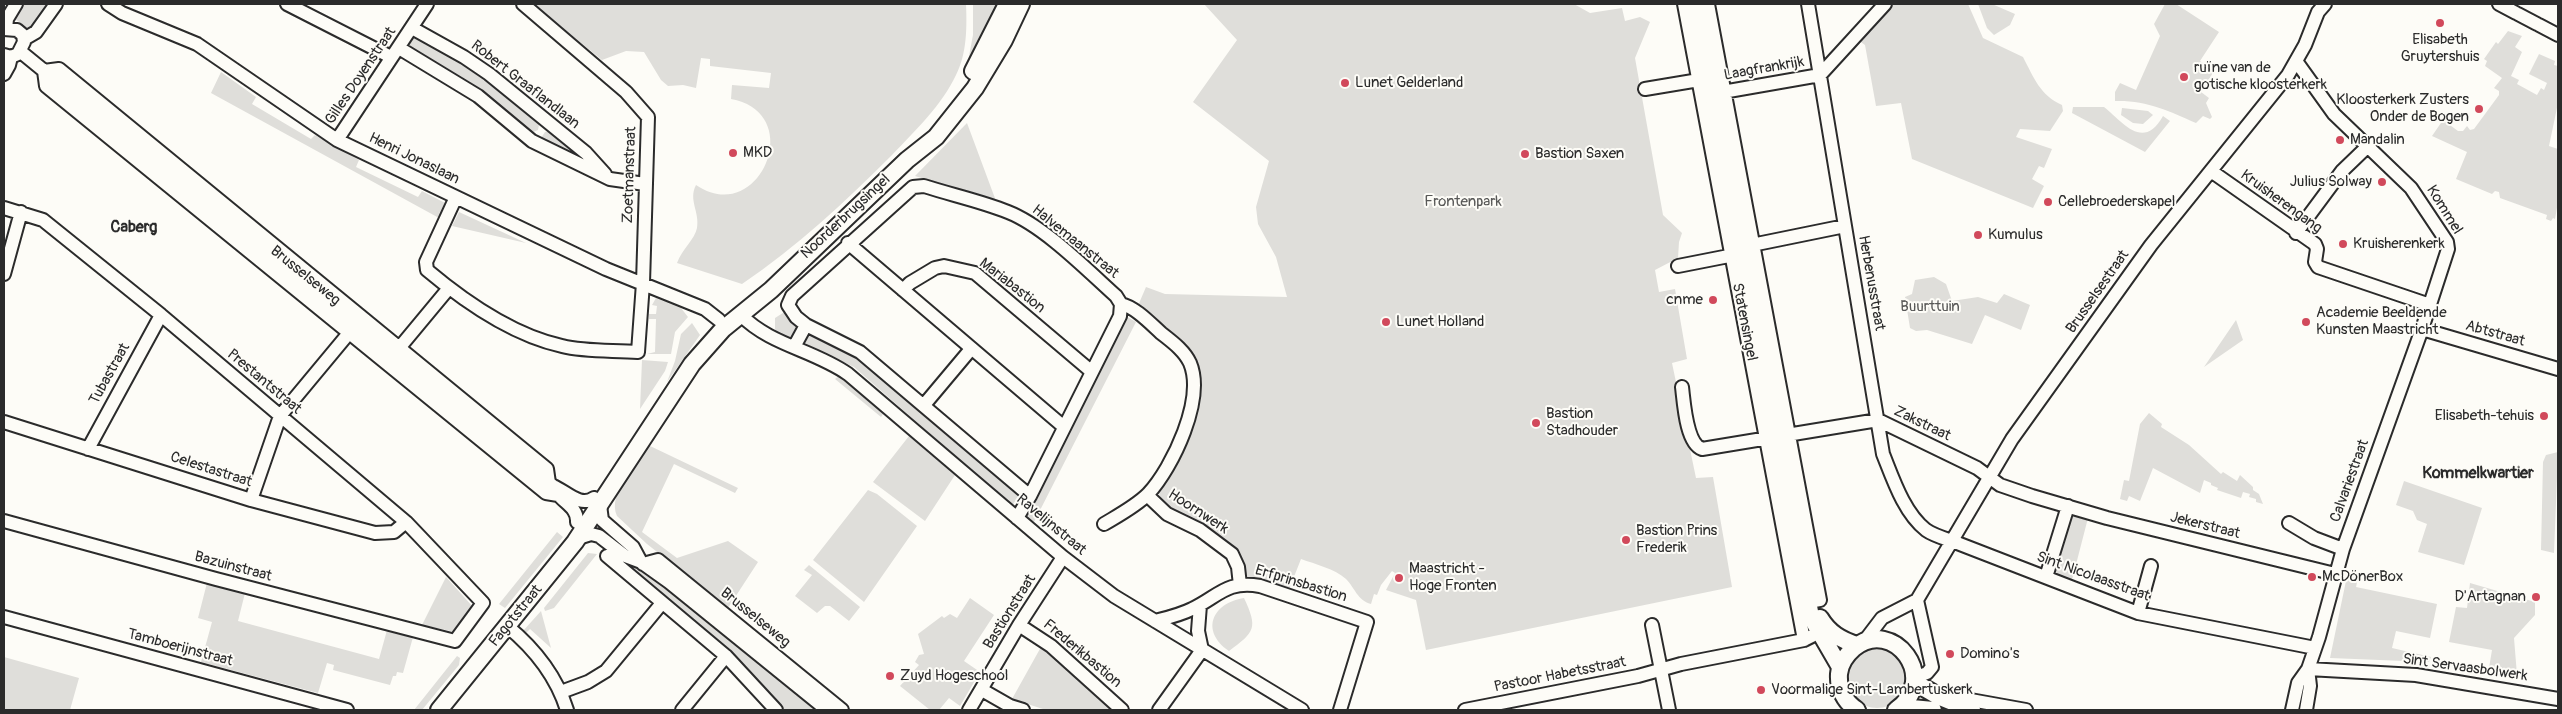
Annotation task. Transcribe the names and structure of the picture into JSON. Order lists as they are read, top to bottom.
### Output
{
  "streets": {
    "main road": ["Noorderbrugsingel", "Statensingel", "Fagotstraat"],
    "street": [
      "Laagfrankrijk",
      "Gilles Doyenstraat",
      "Robert Graaflandlaan",
      "Henri Jonaslaan",
      "Zoetmanstraat",
      "Kruisherengang",
      "Kommel",
      "Halvemaanstraat",
      "Brusselseweg",
      "Herbenusstraat",
      "Mariabastion",
      "Brusselsestraat",
      "Abtstraat",
      "Tubastraat",
      "Prestantstraat",
      "Zakstraat",
      "Celestastraat",
      "Calvariestraat",
      "Hoornwerk",
      "Ravelijnstraat",
      "Jekerstraat",
      "Bazuinstraat",
      "Sint Nicolaasstraat",
      "Erfprinsbastion",
      "Bastionstraat",
      "Tamboerijnstraat",
      "Frederikbastion",
      "Sint Servaasbolwerk",
      "Pastoor Habetsstraat"
    ]
  },
  "crossings": [
    ["Laagfrankrijk", "Herbenusstraat"],
    ["Laagfrankrijk", "Statensingel"],
    ["Gilles Doyenstraat", "Robert Graaflandlaan"],
    ["Gilles Doyenstraat", "Henri Jonaslaan"],
    ["Henri Jonaslaan", "Zoetmanstraat"],
    ["Henri Jonaslaan", "Noorderbrugsingel"],
    ["Kruisherengang", "Kommel"],
    ["Kruisherengang", "Brusselsestraat"],
    ["Kruisherengang", "Calvariestraat"],
    ["Kommel", "Brusselsestraat"],
    ["Kommel", "Calvariestraat"],
    ["Noorderbrugsingel", "Ravelijnstraat"],
    ["Halvemaanstraat", "Hoornwerk"],
    ["Halvemaanstraat", "Ravelijnstraat"],
    ["Brusselseweg", "Fagotstraat"],
    ["Herbenusstraat", "Brusselsestraat"],
    ["Herbenusstraat", "Zakstraat"],
    ["Herbenusstraat", "Sint Nicolaasstraat"],
    ["Brusselsestraat", "Zakstraat"],
    ["Brusselsestraat", "Jekerstraat"],
    ["Brusselsestraat", "Sint Nicolaasstraat"],
    ["Statensingel", "Zakstraat"],
    ["Statensingel", "Pastoor Habetsstraat"],
    ["Abtstraat", "Calvariestraat"],
    ["Tubastraat", "Prestantstraat"],
    ["Tubastraat", "Celestastraat"],
    ["Prestantstraat", "Celestastraat"],
    ["Prestantstraat", "Bazuinstraat"],
    ["Zakstraat", "Jekerstraat"],
    ["Calvariestraat", "Jekerstraat"],
    ["Calvariestraat", "Sint Nicolaasstraat"],
    ["Calvariestraat", "Sint Servaasbolwerk"],
    ["Hoornwerk", "Erfprinsbastion"],
    ["Ravelijnstraat", "Erfprinsbastion"],
    ["Ravelijnstraat", "Bastionstraat"],
    ["Bastionstraat", "Frederikbastion"]
  ],
  "districts": ["Caberg", "Kommelkwartier"],
  "parks": ["Frontenpark", "Buurttuin"],
  "places": [
    "Elisabeth Gruytershuis",
    "ruïne van de gotische kloosterkerk",
    "Lunet Gelderland",
    "Kloosterkerk Zusters Onder de Bogen",
    "Mandalin",
    "MKD",
    "Bastion Saxen",
    "Julius Solway",
    "Cellebroederskapel",
    "Kumulus",
    "Kruisherenkerk",
    "cnme",
    "Lunet Holland",
    "Academie Beeldende Kunsten Maastricht",
    "Elisabeth-tehuis",
    "Bastion Stadhouder",
    "Bastion Prins Frederik",
    "McDönerBox",
    "Maastricht - Hoge Fronten",
    "D'Artagnan",
    "Domino's",
    "Zuyd Hogeschool",
    "Voormalige Sint-Lambertuskerk"
  ]
}
